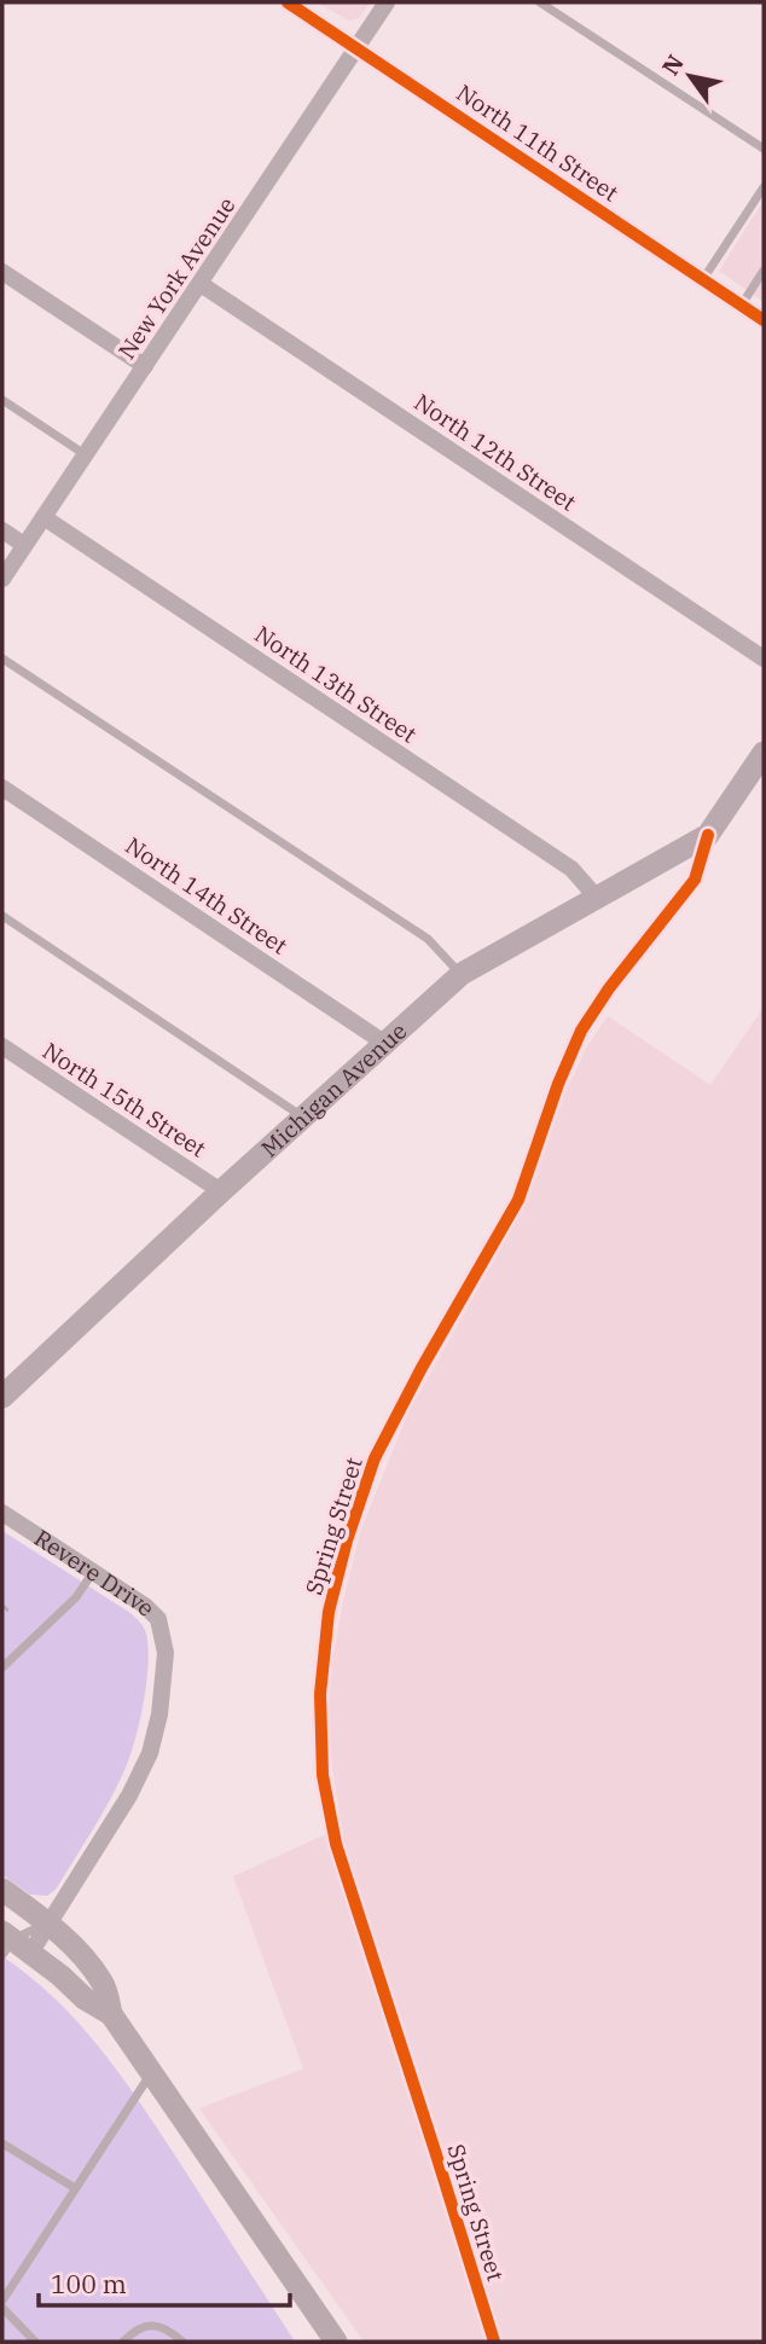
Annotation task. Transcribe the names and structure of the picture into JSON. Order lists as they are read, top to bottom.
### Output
{
  "streets": {
    "street": [
      "North 11th Street",
      "New York Avenue",
      "North 12th Street",
      "North 13th Street",
      "North 14th Street",
      "Michigan Avenue",
      "North 15th Street",
      "Spring Street",
      "Revere Drive"
    ]
  },
  "crossings": [
    ["North 11th Street", "New York Avenue"],
    ["New York Avenue", "North 12th Street"],
    ["New York Avenue", "North 13th Street"],
    ["North 13th Street", "Michigan Avenue"],
    ["North 14th Street", "Michigan Avenue"],
    ["Michigan Avenue", "North 15th Street"],
    ["Michigan Avenue", "Spring Street"]
  ],
  "scale_bar": "100 m",
  "north": "top left"
}
